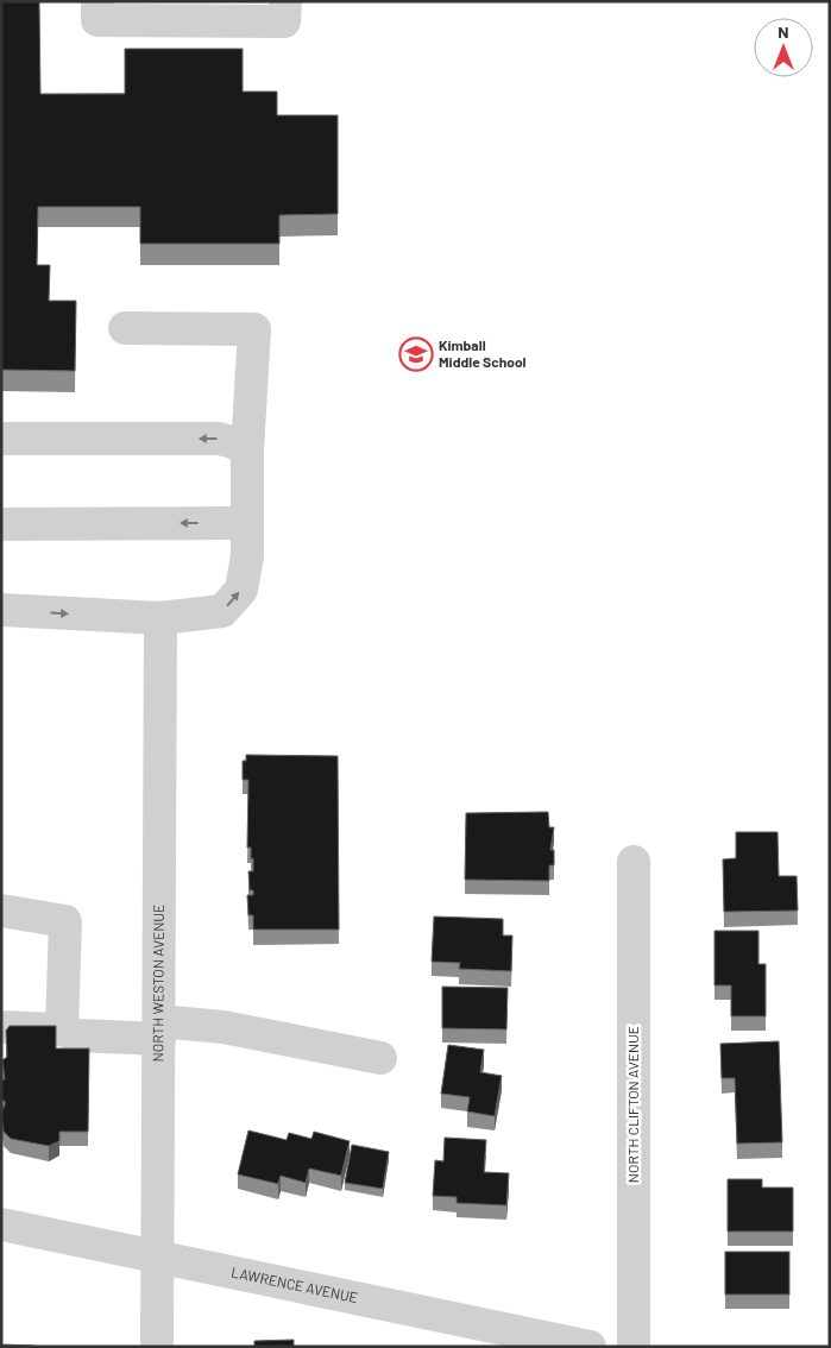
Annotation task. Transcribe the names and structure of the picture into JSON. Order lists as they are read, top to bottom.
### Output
{
  "streets": {
    "street": ["NORTH WESTON AVENUE", "NORTH CLIFTON AVENUE", "LAWRENCE AVENUE"]
  },
  "crossings": [
    ["NORTH WESTON AVENUE", "LAWRENCE AVENUE"]
  ],
  "places": {
    "school or university": ["Kimball Middle School"]
  },
  "north": "top"
}
